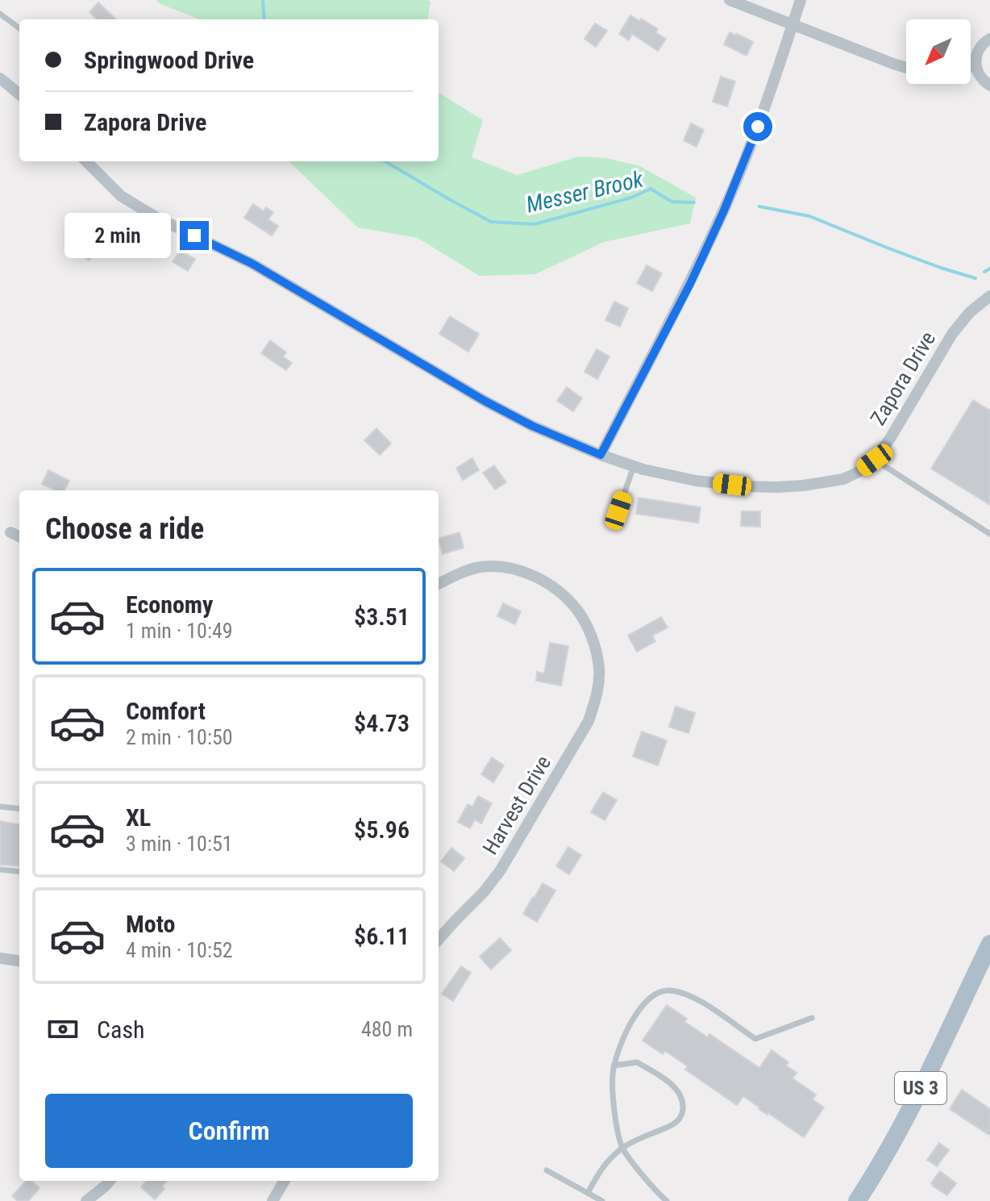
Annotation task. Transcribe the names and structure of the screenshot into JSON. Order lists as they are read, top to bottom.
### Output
{
  "streets": {
    "main road": ["US 3"],
    "street": ["Zapora Drive", "Harvest Drive"]
  },
  "water": ["Messer Brook"],
  "north": "bottom left",
  "page": {
    "banner": ["Springwood Drive", "Zapora Drive"],
    "bubble": "2 min",
    "heading": "Choose a ride",
    "list": [
      {
        "name": "Economy",
        "note": "1 min · 10:49",
        "value": "$3.51"
      },
      {
        "name": "Comfort",
        "note": "2 min · 10:50",
        "value": "$4.73"
      },
      {
        "name": "XL",
        "note": "3 min · 10:51",
        "value": "$5.96"
      },
      {
        "name": "Moto",
        "note": "4 min · 10:52",
        "value": "$6.11"
      }
    ],
    "pay": ["Cash", "480 m"],
    "buttons": "Confirm"
  }
}
